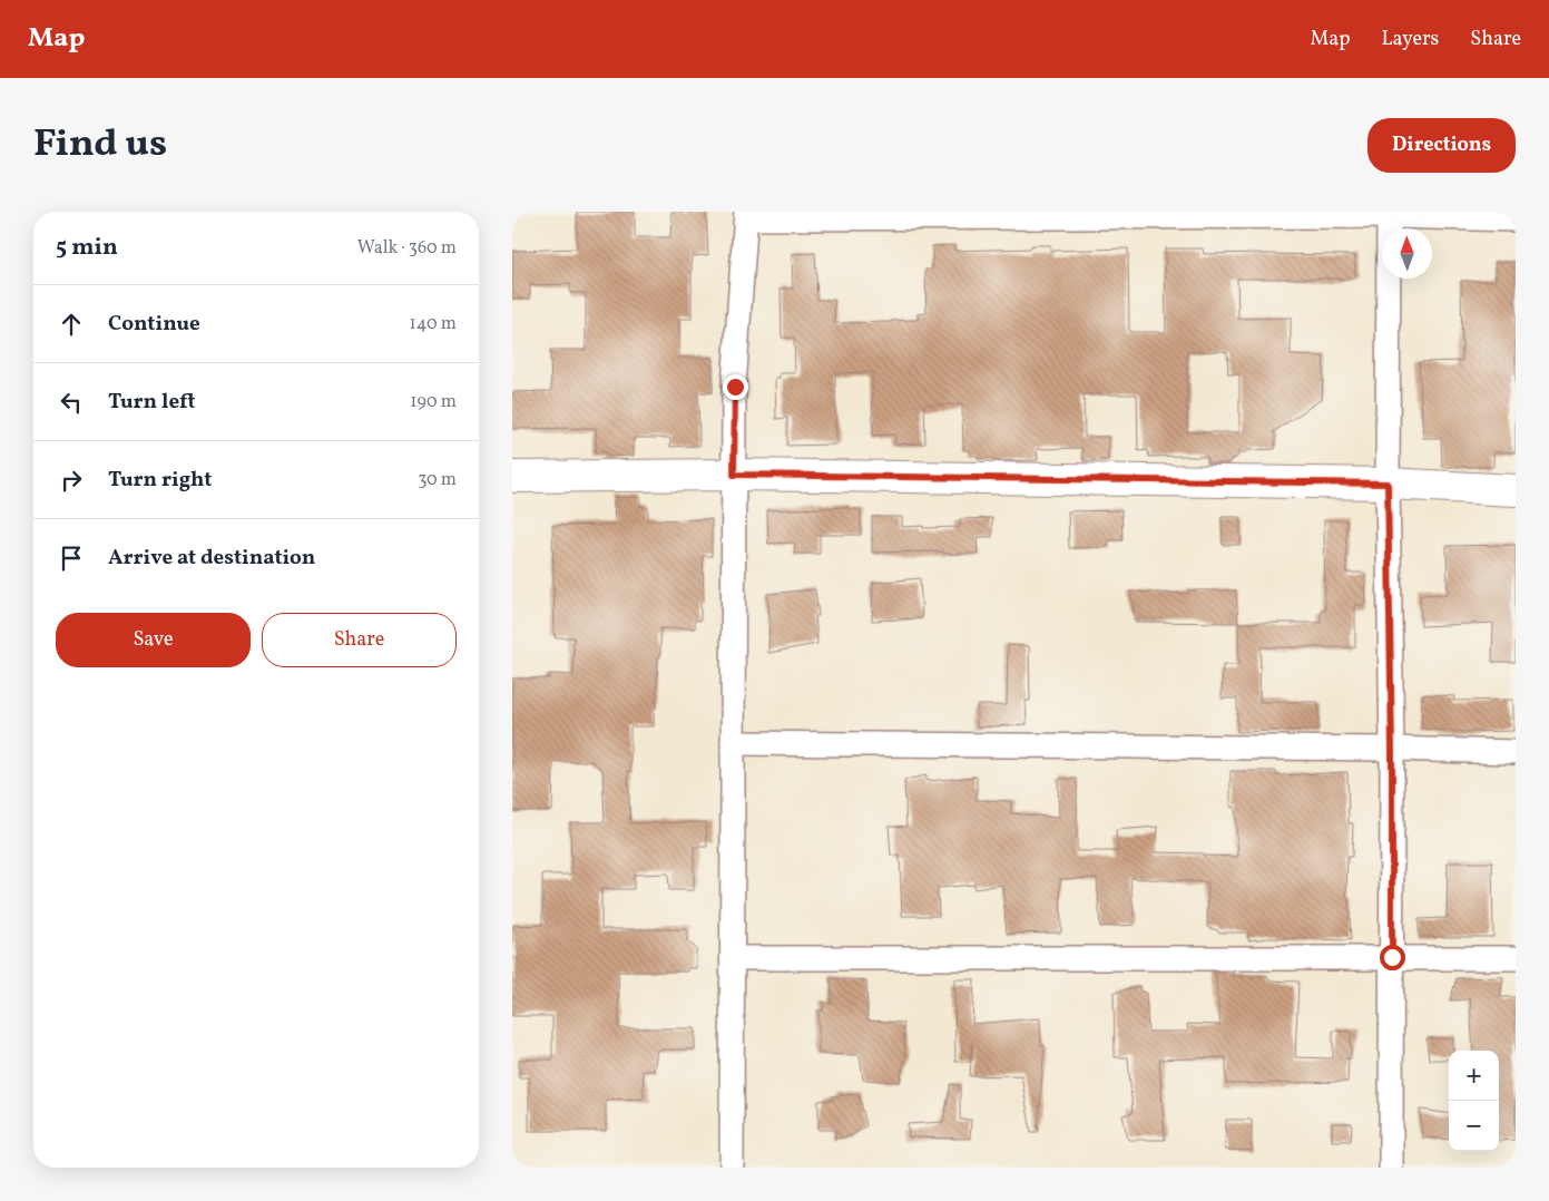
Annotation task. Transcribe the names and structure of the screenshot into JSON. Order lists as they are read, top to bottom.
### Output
{
  "north": "top",
  "page": {
    "header": "Map",
    "nav": ["Map", "Layers", "Share"],
    "title": "Find us",
    "buttons": [
      "Directions",
      ["Save", "Share"]
    ],
    "heading": ["5 min", "Walk · 360 m"],
    "list": [
      ["Continue", "140 m"],
      ["Turn left", "190 m"],
      ["Turn right", "30 m"],
      "Arrive at destination"
    ],
    "map_buttons": ["+", "−"]
  }
}
